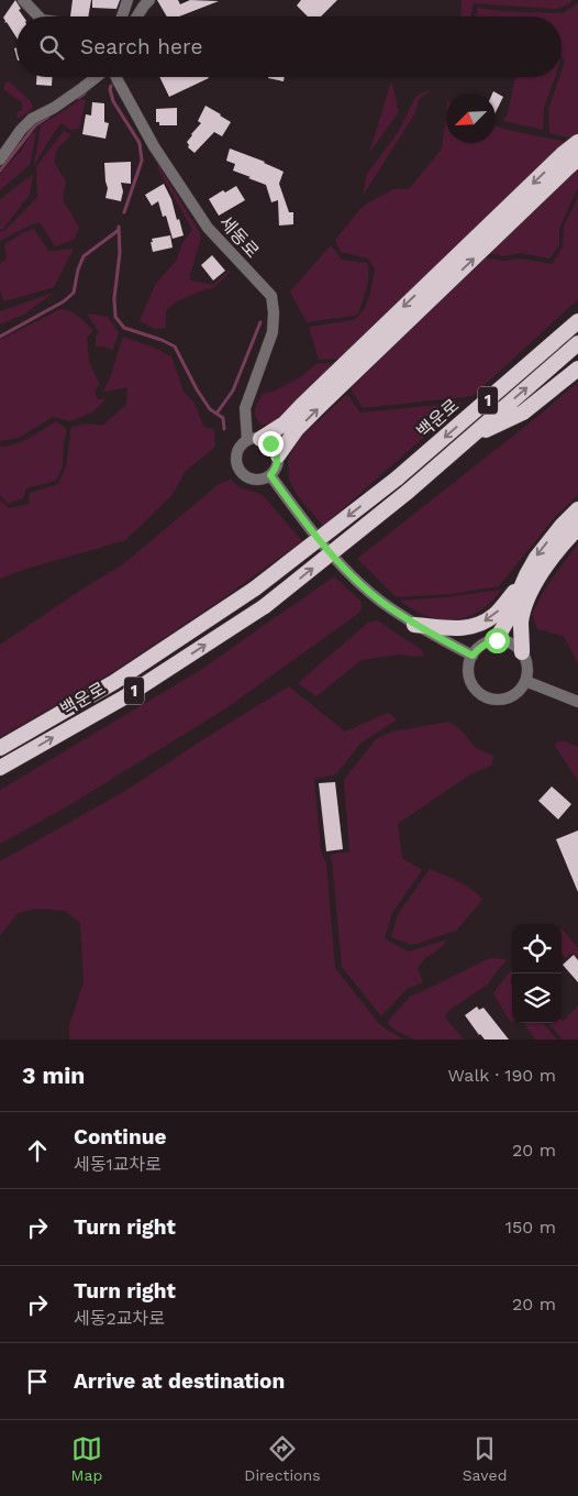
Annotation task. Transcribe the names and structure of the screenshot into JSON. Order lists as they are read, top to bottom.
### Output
{
  "streets": {
    "highway": ["1", "백운로"],
    "street": ["세동로"]
  },
  "north": "bottom left",
  "page": {
    "search": "Search here",
    "heading": ["3 min", "Walk · 190 m"],
    "list": [
      ["Continue", "세동1교차로", "20 m"],
      ["Turn right", "150 m"],
      ["Turn right", "세동2교차로", "20 m"],
      "Arrive at destination"
    ],
    "nav": ["Map", "Directions", "Saved"]
  }
}
